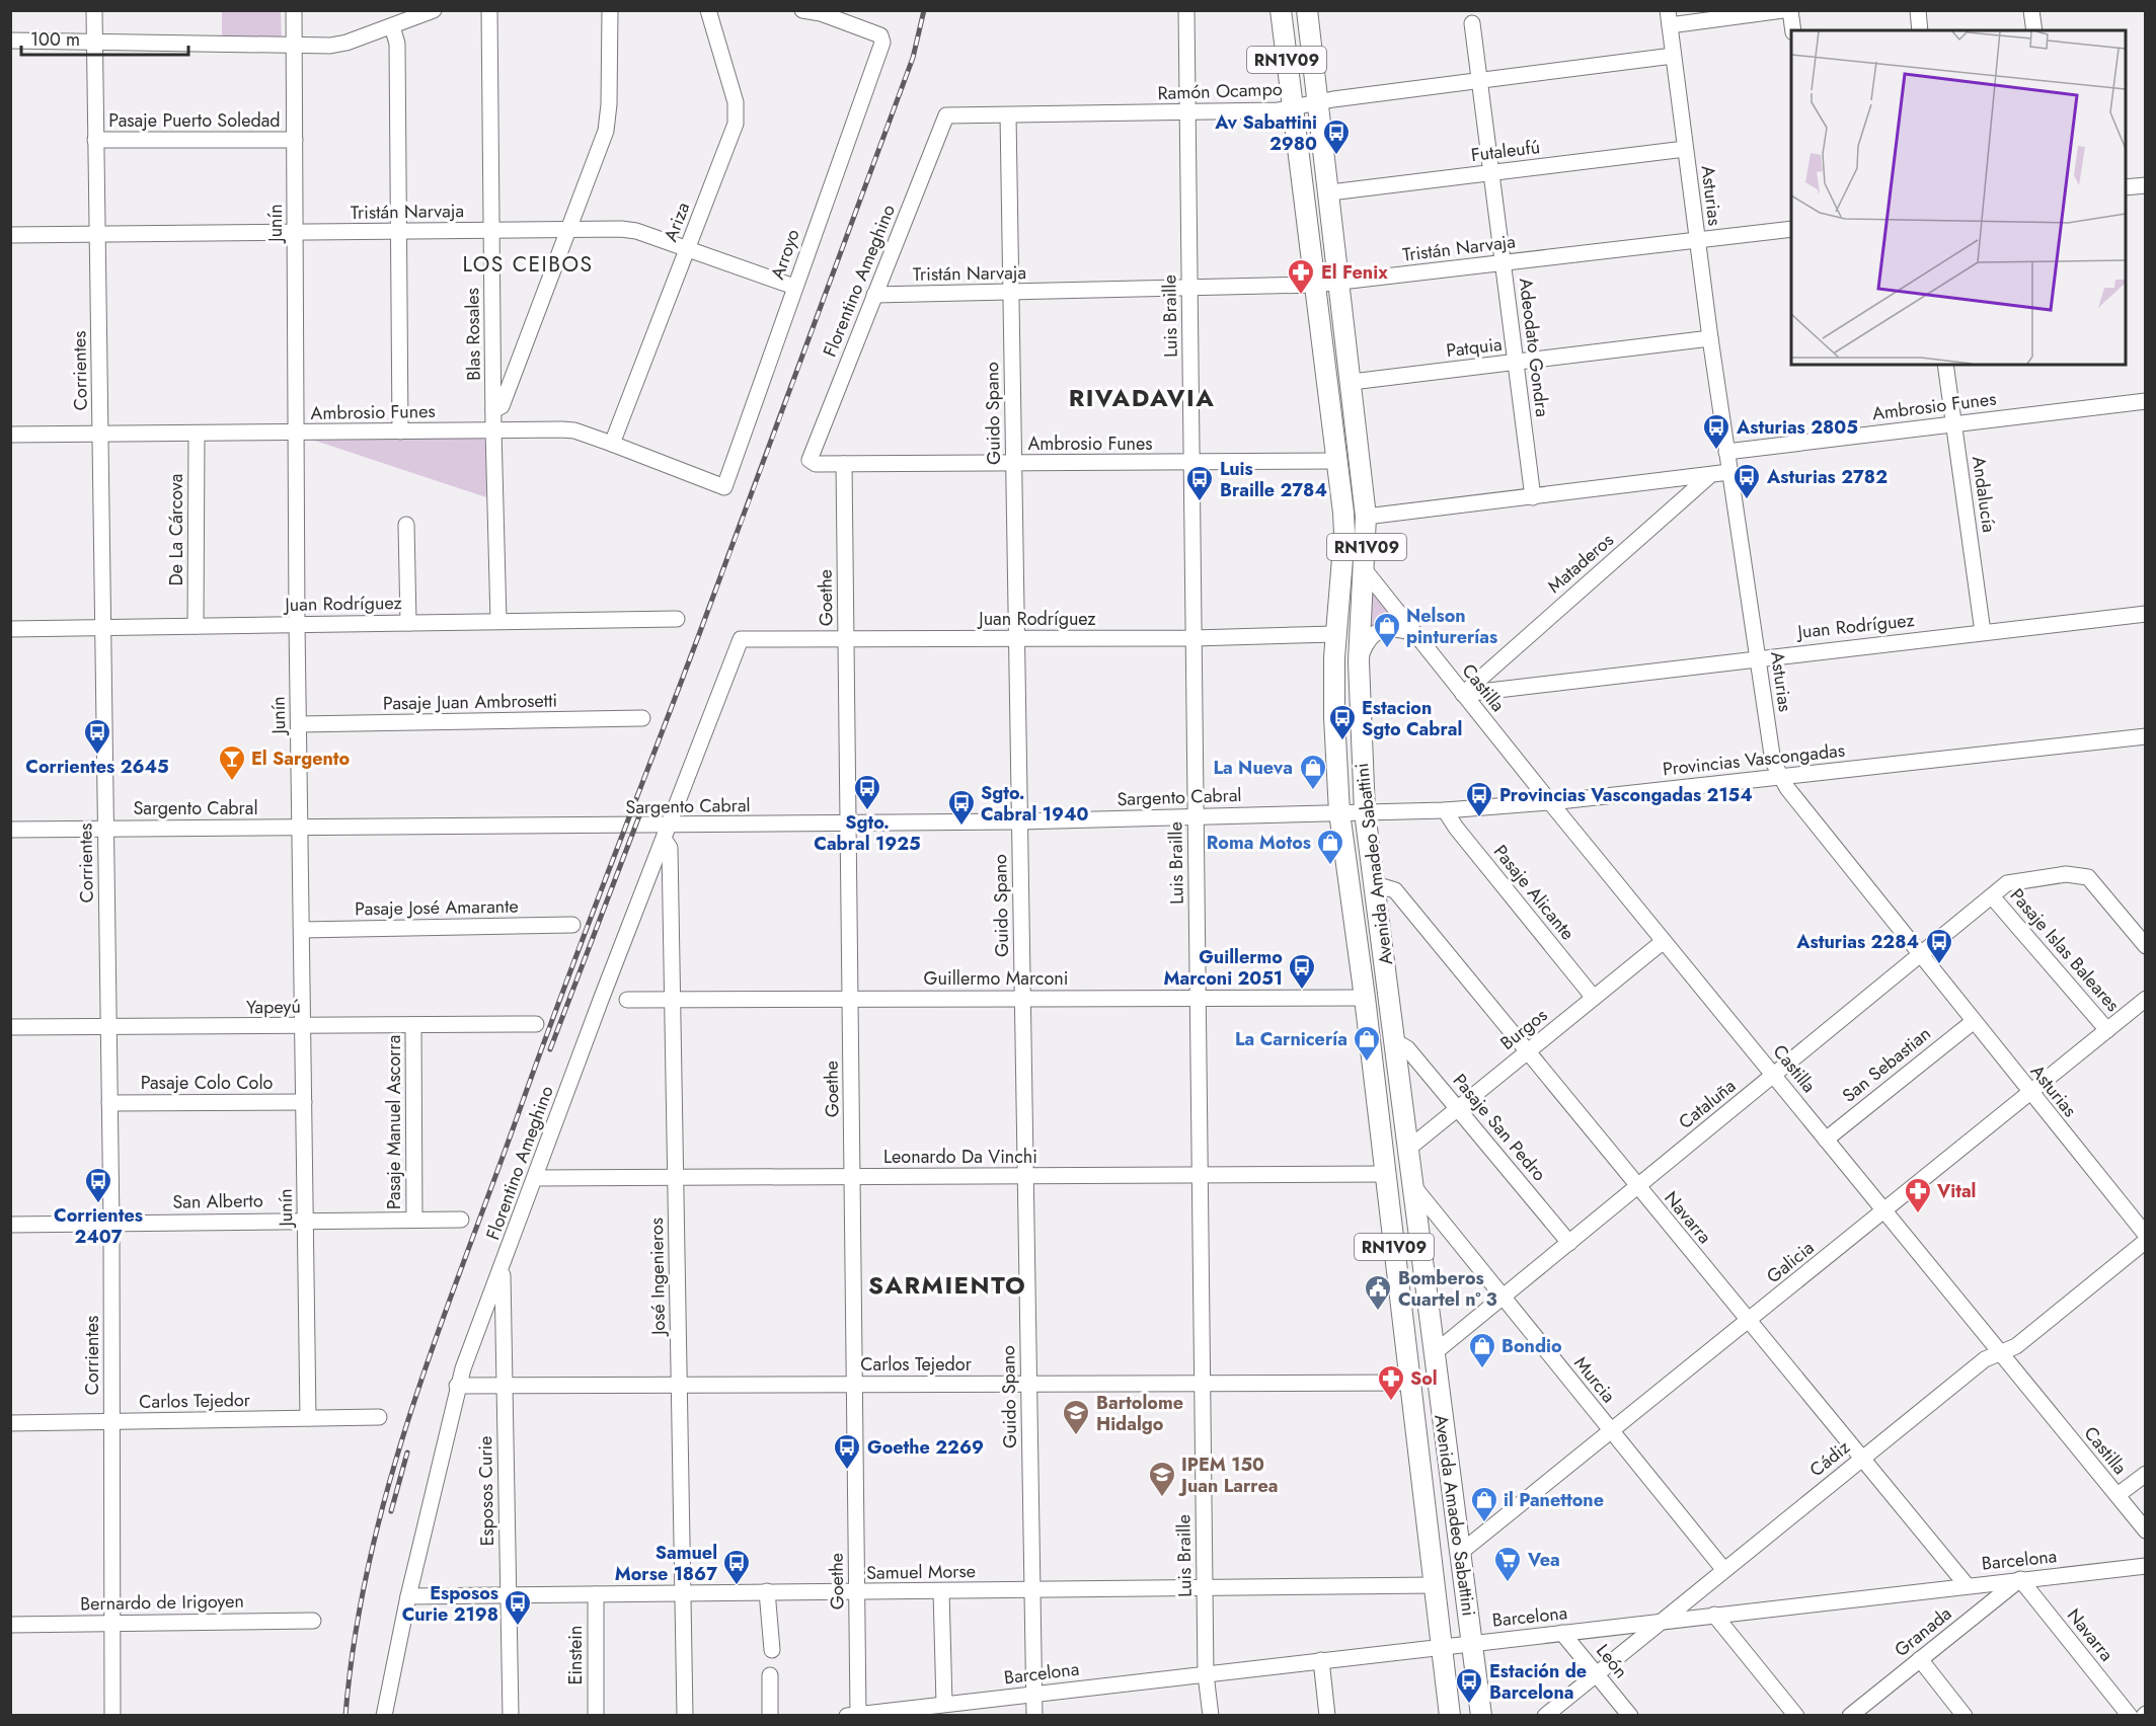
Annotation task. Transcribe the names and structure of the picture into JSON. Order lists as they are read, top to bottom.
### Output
{
  "streets": {
    "main road": ["RN1V09", "Avenida Amadeo Sabattini"],
    "street": [
      "Ramón Ocampo",
      "Pasaje Puerto Soledad",
      "Futaleufú",
      "Asturias",
      "Tristán Narvaja",
      "Ariza",
      "Junín",
      "Arroyo",
      "Florentino Ameghino",
      "Luis Braille",
      "Blas Rosales",
      "Patquia",
      "Adeodato Gondra",
      "Corrientes",
      "Ambrosio Funes",
      "Guido Spano",
      "Andalucía",
      "De La Cárcova",
      "Mataderos",
      "Goethe",
      "Juan Rodríguez",
      "Castilla",
      "Pasaje Juan Ambrosetti",
      "Provincias Vascongadas",
      "Sargento Cabral",
      "Pasaje Alicante",
      "Pasaje José Amarante",
      "Pasaje Islas Baleares",
      "Guillermo Marconi",
      "Yapeyú",
      "Burgos",
      "San Sebastian",
      "Pasaje Colo Colo",
      "Cataluña",
      "Pasaje Manuel Ascorra",
      "Pasaje San Pedro",
      "Leonardo Da Vinchi",
      "San Alberto",
      "Navarra",
      "Galicia",
      "José Ingenieros",
      "Carlos Tejedor",
      "Murcia",
      "Cádiz",
      "Esposos Curie",
      "Barcelona",
      "Samuel Morse",
      "Bernardo de Irigoyen",
      "Granada",
      "Einstein",
      "León"
    ]
  },
  "crossings": [
    ["Ramón Ocampo", "Asturias"],
    ["Ramón Ocampo", "Florentino Ameghino"],
    ["Ramón Ocampo", "Luis Braille"],
    ["Ramón Ocampo", "Adeodato Gondra"],
    ["Ramón Ocampo", "Guido Spano"],
    ["Ramón Ocampo", "Avenida Amadeo Sabattini"],
    ["Pasaje Puerto Soledad", "Junín"],
    ["Pasaje Puerto Soledad", "Corrientes"],
    ["Futaleufú", "Asturias"],
    ["Futaleufú", "Adeodato Gondra"],
    ["Futaleufú", "Avenida Amadeo Sabattini"],
    ["Asturias", "Tristán Narvaja"],
    ["Asturias", "Patquia"],
    ["Asturias", "Ambrosio Funes"],
    ["Asturias", "Mataderos"],
    ["Asturias", "Juan Rodríguez"],
    ["Asturias", "Provincias Vascongadas"],
    ["Asturias", "San Sebastian"],
    ["Asturias", "Cataluña"],
    ["Asturias", "Galicia"],
    ["Tristán Narvaja", "Ariza"],
    ["Tristán Narvaja", "Junín"],
    ["Tristán Narvaja", "Arroyo"],
    ["Tristán Narvaja", "Florentino Ameghino"],
    ["Tristán Narvaja", "Luis Braille"],
    ["Tristán Narvaja", "Blas Rosales"],
    ["Tristán Narvaja", "Adeodato Gondra"],
    ["Tristán Narvaja", "Corrientes"],
    ["Tristán Narvaja", "Guido Spano"],
    ["Tristán Narvaja", "Avenida Amadeo Sabattini"],
    ["Ariza", "Ambrosio Funes"],
    ["Junín", "Ambrosio Funes"],
    ["Junín", "Juan Rodríguez"],
    ["Junín", "Pasaje Juan Ambrosetti"],
    ["Junín", "Sargento Cabral"],
    ["Junín", "Pasaje José Amarante"],
    ["Junín", "Yapeyú"],
    ["Junín", "Pasaje Colo Colo"],
    ["Junín", "San Alberto"],
    ["Junín", "Carlos Tejedor"],
    ["Arroyo", "Ambrosio Funes"],
    ["Florentino Ameghino", "Ambrosio Funes"],
    ["Florentino Ameghino", "Juan Rodríguez"],
    ["Florentino Ameghino", "Sargento Cabral"],
    ["Florentino Ameghino", "Leonardo Da Vinchi"],
    ["Florentino Ameghino", "José Ingenieros"],
    ["Florentino Ameghino", "Carlos Tejedor"],
    ["Florentino Ameghino", "Esposos Curie"],
    ["Florentino Ameghino", "Samuel Morse"],
    ["Luis Braille", "Ambrosio Funes"],
    ["Luis Braille", "Juan Rodríguez"],
    ["Luis Braille", "Sargento Cabral"],
    ["Luis Braille", "Guillermo Marconi"],
    ["Luis Braille", "Leonardo Da Vinchi"],
    ["Luis Braille", "Carlos Tejedor"],
    ["Luis Braille", "Barcelona"],
    ["Luis Braille", "Samuel Morse"],
    ["Blas Rosales", "Ambrosio Funes"],
    ["Blas Rosales", "Juan Rodríguez"],
    ["Patquia", "Adeodato Gondra"],
    ["Patquia", "Avenida Amadeo Sabattini"],
    ["Corrientes", "Ambrosio Funes"],
    ["Corrientes", "Juan Rodríguez"],
    ["Corrientes", "Sargento Cabral"],
    ["Corrientes", "Yapeyú"],
    ["Corrientes", "Pasaje Colo Colo"],
    ["Corrientes", "San Alberto"],
    ["Corrientes", "Carlos Tejedor"],
    ["Corrientes", "Bernardo de Irigoyen"],
    ["Ambrosio Funes", "Guido Spano"],
    ["Ambrosio Funes", "Andalucía"],
    ["Ambrosio Funes", "De La Cárcova"],
    ["Ambrosio Funes", "Goethe"],
    ["Ambrosio Funes", "Avenida Amadeo Sabattini"],
    ["Guido Spano", "Juan Rodríguez"],
    ["Guido Spano", "Sargento Cabral"],
    ["Guido Spano", "Guillermo Marconi"],
    ["Guido Spano", "Leonardo Da Vinchi"],
    ["Guido Spano", "Carlos Tejedor"],
    ["Guido Spano", "Barcelona"],
    ["Guido Spano", "Samuel Morse"],
    ["Andalucía", "Juan Rodríguez"],
    ["De La Cárcova", "Juan Rodríguez"],
    ["Mataderos", "Juan Rodríguez"],
    ["Mataderos", "Castilla"],
    ["Goethe", "Juan Rodríguez"],
    ["Goethe", "Sargento Cabral"],
    ["Goethe", "Guillermo Marconi"],
    ["Goethe", "Leonardo Da Vinchi"],
    ["Goethe", "Carlos Tejedor"],
    ["Goethe", "Barcelona"],
    ["Goethe", "Samuel Morse"],
    ["Juan Rodríguez", "Castilla"],
    ["Juan Rodríguez", "Avenida Amadeo Sabattini"],
    ["Castilla", "Provincias Vascongadas"],
    ["Castilla", "Avenida Amadeo Sabattini"],
    ["Castilla", "Burgos"],
    ["Castilla", "San Sebastian"],
    ["Castilla", "Cataluña"],
    ["Castilla", "Galicia"],
    ["Castilla", "Cádiz"],
    ["Provincias Vascongadas", "Sargento Cabral"],
    ["Provincias Vascongadas", "Avenida Amadeo Sabattini"],
    ["Provincias Vascongadas", "Pasaje Alicante"],
    ["Sargento Cabral", "Avenida Amadeo Sabattini"],
    ["Sargento Cabral", "José Ingenieros"],
    ["Avenida Amadeo Sabattini", "Guillermo Marconi"],
    ["Avenida Amadeo Sabattini", "Burgos"],
    ["Avenida Amadeo Sabattini", "Cataluña"],
    ["Avenida Amadeo Sabattini", "Pasaje San Pedro"],
    ["Avenida Amadeo Sabattini", "Leonardo Da Vinchi"],
    ["Avenida Amadeo Sabattini", "Navarra"],
    ["Avenida Amadeo Sabattini", "Galicia"],
    ["Avenida Amadeo Sabattini", "Carlos Tejedor"],
    ["Avenida Amadeo Sabattini", "Murcia"],
    ["Avenida Amadeo Sabattini", "Barcelona"],
    ["Avenida Amadeo Sabattini", "Samuel Morse"],
    ["Pasaje Alicante", "Burgos"],
    ["Pasaje Islas Baleares", "Cataluña"],
    ["Pasaje Islas Baleares", "Galicia"],
    ["Guillermo Marconi", "José Ingenieros"],
    ["Yapeyú", "Pasaje Manuel Ascorra"],
    ["Burgos", "Pasaje San Pedro"],
    ["Burgos", "Navarra"],
    ["Cataluña", "Pasaje San Pedro"],
    ["Cataluña", "Navarra"],
    ["Cataluña", "Murcia"],
    ["Pasaje Manuel Ascorra", "San Alberto"],
    ["Leonardo Da Vinchi", "José Ingenieros"],
    ["Navarra", "Galicia"],
    ["Navarra", "Cádiz"],
    ["Navarra", "Barcelona"],
    ["Navarra", "Granada"],
    ["Galicia", "Murcia"],
    ["José Ingenieros", "Carlos Tejedor"],
    ["José Ingenieros", "Samuel Morse"],
    ["Carlos Tejedor", "Esposos Curie"],
    ["Murcia", "Cádiz"],
    ["Cádiz", "Barcelona"],
    ["Cádiz", "León"],
    ["Esposos Curie", "Samuel Morse"],
    ["Barcelona", "Granada"],
    ["Barcelona", "León"],
    ["Samuel Morse", "Einstein"]
  ],
  "districts": ["LOS CEIBOS", "RIVADAVIA", "SARMIENTO"],
  "places": {
    "bus stop": [
      "Av Sabattini 2980",
      "Asturias 2805",
      "Asturias 2782",
      "Luis Braille 2784",
      "Estacion Sgto Cabral",
      "Corrientes 2645",
      "Sgto. Cabral 1925",
      "Provincias Vascongadas 2154",
      "Sgto. Cabral 1940",
      "Asturias 2284",
      "Guillermo Marconi 2051",
      "Corrientes 2407",
      "Goethe 2269",
      "Samuel Morse 1867",
      "Esposos Curie 2198",
      "Estación de Barcelona"
    ],
    "pharmacy": ["El Fenix", "Vital", "Sol"],
    "shop": [
      "Nelson pinturerías",
      "La Nueva",
      "Roma Motos",
      "La Carnicería",
      "Bondio",
      "il Panettone"
    ],
    "bar": ["El Sargento"],
    "public building": ["Bomberos Cuartel nº 3"],
    "school or university": ["Bartolome Hidalgo", "IPEM 150 Juan Larrea"],
    "supermarket": ["Vea"]
  },
  "scale_bar": "100 m"
}
